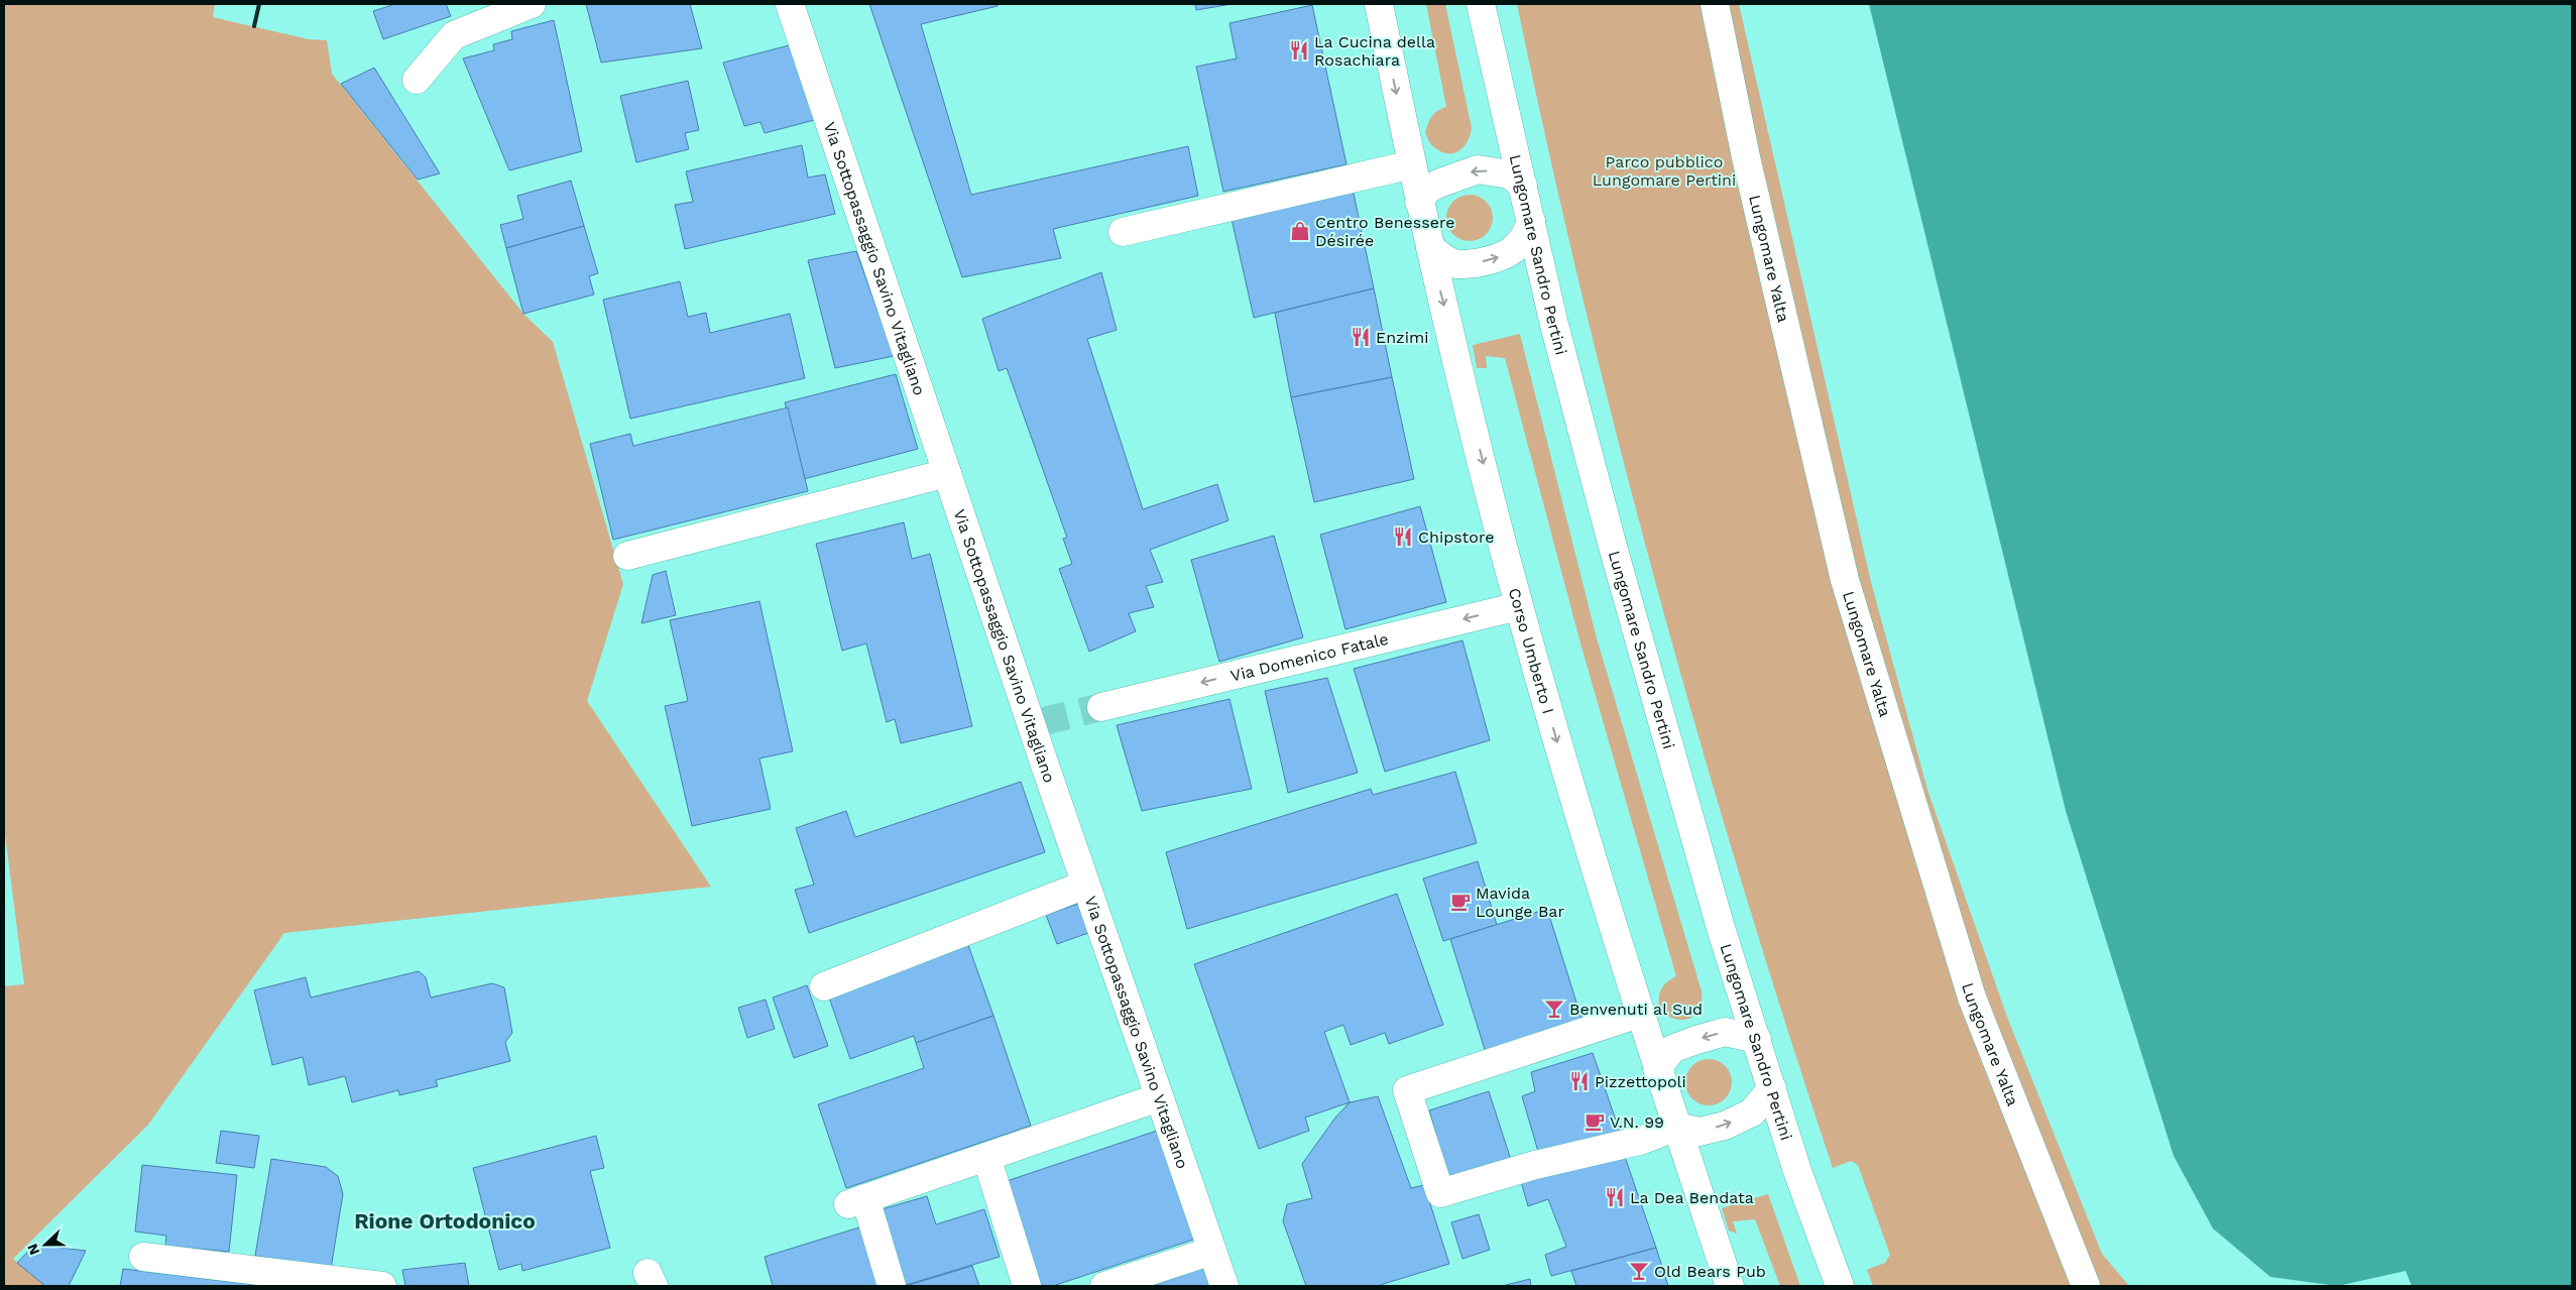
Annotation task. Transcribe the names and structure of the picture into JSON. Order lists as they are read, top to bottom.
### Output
{
  "streets": {
    "street": [
      "Lungomare Sandro Pertini",
      "Via Sottopassaggio Savino Vitagliano",
      "Lungomare Yalta",
      "Corso Umberto I",
      "Via Domenico Fatale"
    ]
  },
  "crossings": [
    ["Lungomare Sandro Pertini", "Corso Umberto I"],
    ["Corso Umberto I", "Via Domenico Fatale"]
  ],
  "one_way": ["Corso Umberto I", "Via Domenico Fatale"],
  "districts": ["Rione Ortodonico"],
  "parks": ["Parco pubblico Lungomare Pertini"],
  "places": {
    "restaurant": [
      "La Cucina della Rosachiara",
      "Enzimi",
      "Chipstore",
      "Pizzettopoli",
      "La Dea Bendata"
    ],
    "shop": ["Centro Benessere Désirée"],
    "cafe": ["Mavida Lounge Bar", "V.N. 99"],
    "bar": ["Benvenuti al Sud", "Old Bears Pub"]
  },
  "north": "left"
}
